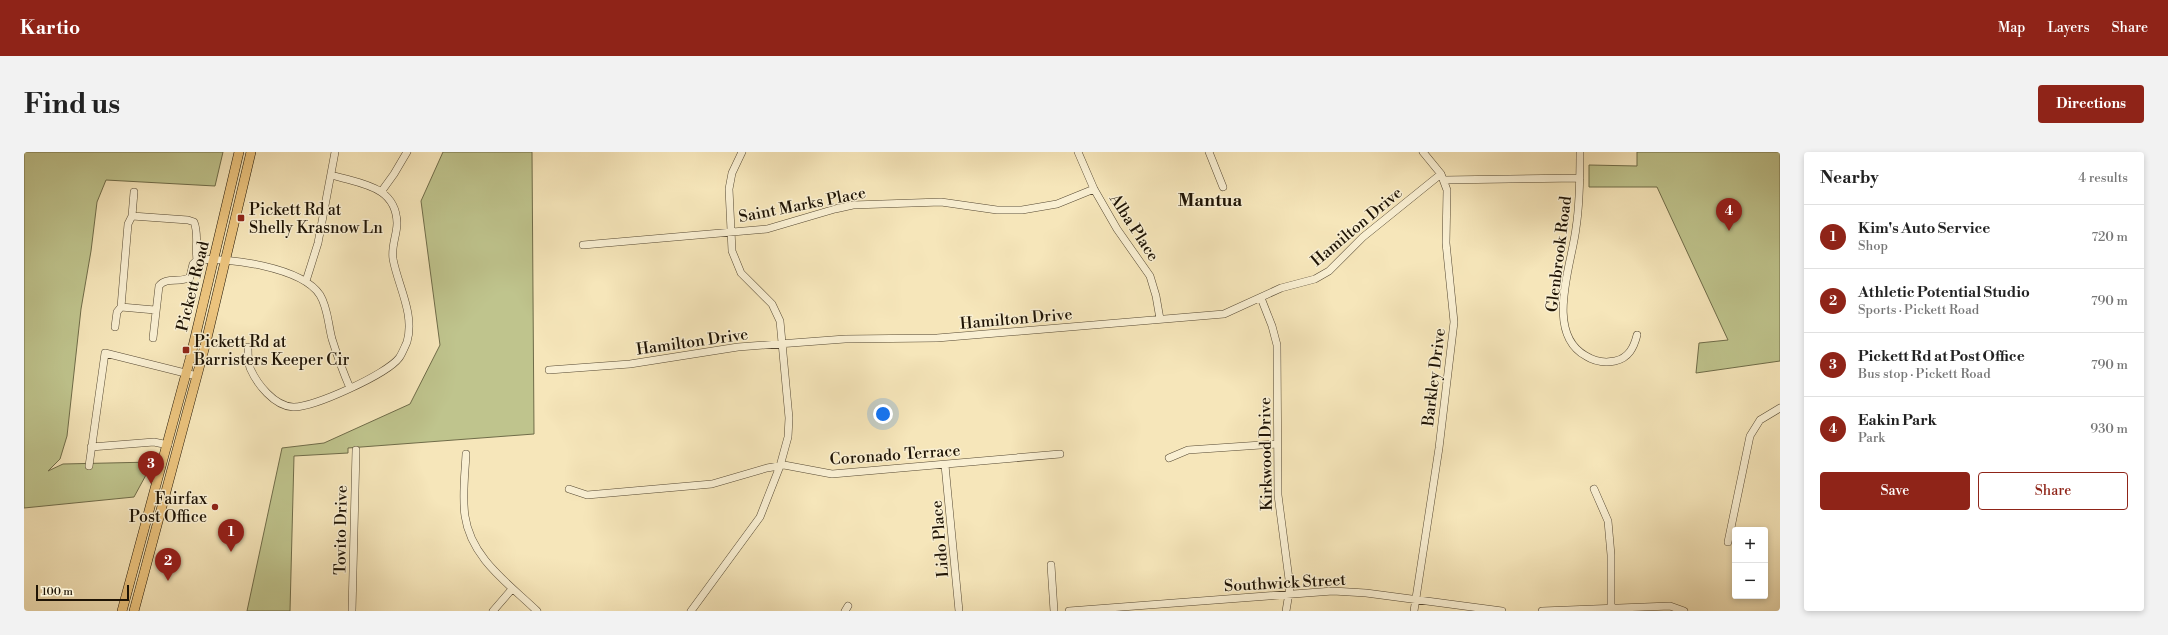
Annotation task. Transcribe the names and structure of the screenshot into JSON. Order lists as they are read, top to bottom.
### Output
{
  "streets": {
    "main road": ["Pickett Road"],
    "street": [
      "Saint Marks Place",
      "Hamilton Drive",
      "Alba Place",
      "Glenbrook Road",
      "Barkley Drive",
      "Coronado Terrace",
      "Kirkwood Drive",
      "Tovito Drive",
      "Lido Place",
      "Southwick Street"
    ]
  },
  "crossings": [
    ["Saint Marks Place", "Alba Place"],
    ["Hamilton Drive", "Alba Place"],
    ["Hamilton Drive", "Barkley Drive"],
    ["Hamilton Drive", "Kirkwood Drive"],
    ["Barkley Drive", "Southwick Street"],
    ["Coronado Terrace", "Lido Place"],
    ["Kirkwood Drive", "Southwick Street"]
  ],
  "districts": ["Mantua"],
  "places": {
    "transit": ["Pickett Rd at Shelly Krasnow Ln", "Pickett Rd at Barristers Keeper Cir"],
    "other": ["Fairfax Post Office"]
  },
  "scale_bar": "100 m",
  "page": {
    "header": "Kartio",
    "nav": ["Map", "Layers", "Share"],
    "buttons": [
      "Directions",
      ["Save", "Share"]
    ],
    "title": "Find us",
    "heading": ["Nearby", "4 results"],
    "pins": [
      "4",
      "3",
      "1",
      "2"
    ],
    "list": [
      {
        "mark": "1",
        "name": "Kim's Auto Service",
        "note": "Shop",
        "value": "720 m"
      },
      {
        "mark": "2",
        "name": "Athletic Potential Studio",
        "note": "Sports · Pickett Road",
        "value": "790 m"
      },
      {
        "mark": "3",
        "name": "Pickett Rd at Post Office",
        "note": "Bus stop · Pickett Road",
        "value": "790 m"
      },
      {
        "mark": "4",
        "name": "Eakin Park",
        "note": "Park",
        "value": "930 m"
      }
    ],
    "map_buttons": ["+", "−"],
    "scale": "100 m"
  }
}
